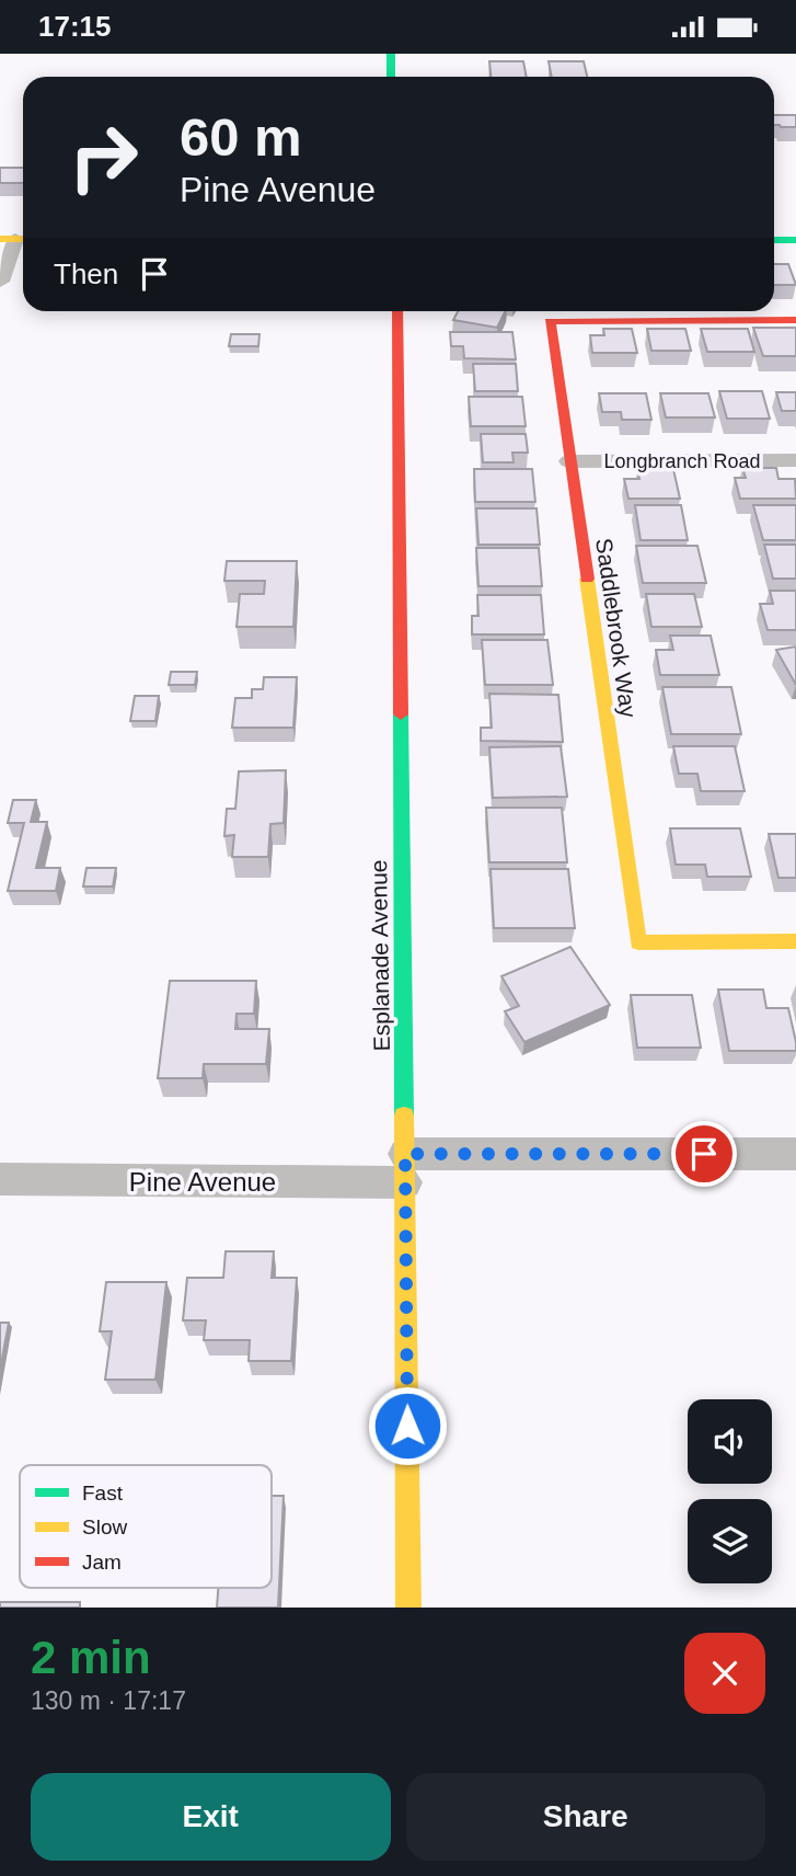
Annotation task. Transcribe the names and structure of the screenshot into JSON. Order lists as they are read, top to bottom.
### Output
{
  "streets": {
    "main road": ["Saddlebrook Way", "Esplanade Avenue"],
    "street": ["Longbranch Road", "Pine Avenue"]
  },
  "crossings": [
    ["Longbranch Road", "Saddlebrook Way"],
    ["Esplanade Avenue", "Pine Avenue"]
  ],
  "legend": ["Fast", "Slow", "Jam"],
  "page": {
    "status": "17:15",
    "turn": ["60 m", "Pine Avenue"],
    "then": "Then",
    "heading": ["2 min", "130 m · 17:17"],
    "buttons": ["Exit", "Share"]
  }
}
